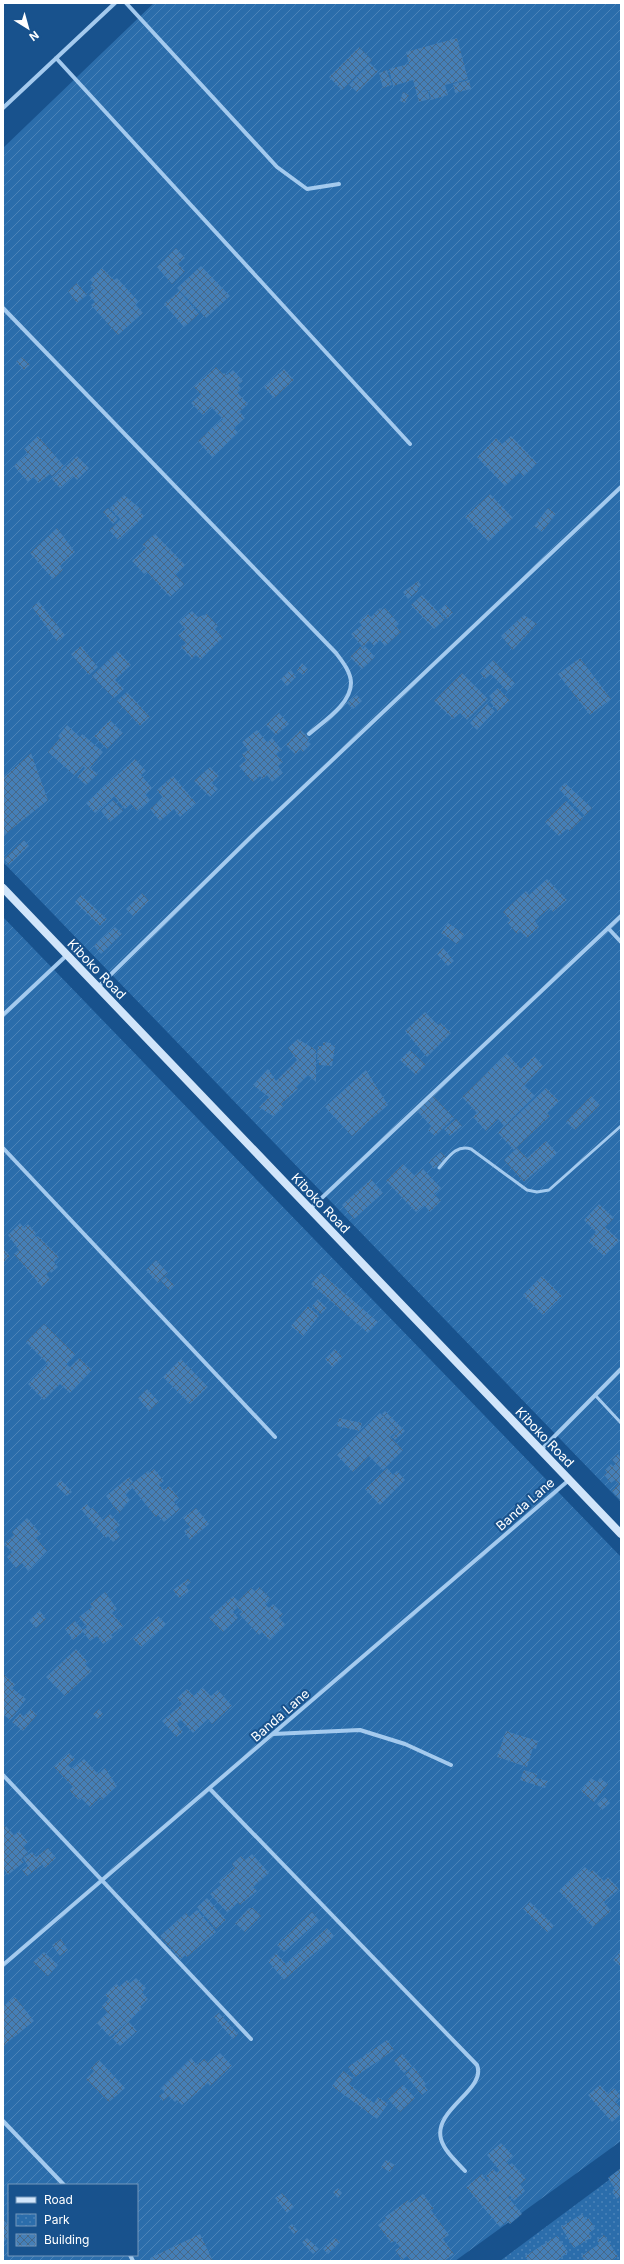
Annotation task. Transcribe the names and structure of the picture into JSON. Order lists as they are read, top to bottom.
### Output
{
  "streets": {
    "street": ["Kiboko Road", "Banda Lane"]
  },
  "crossings": [
    ["Kiboko Road", "Banda Lane"]
  ],
  "legend": ["Road", "Park", "Building"],
  "north": "bottom right"
}
